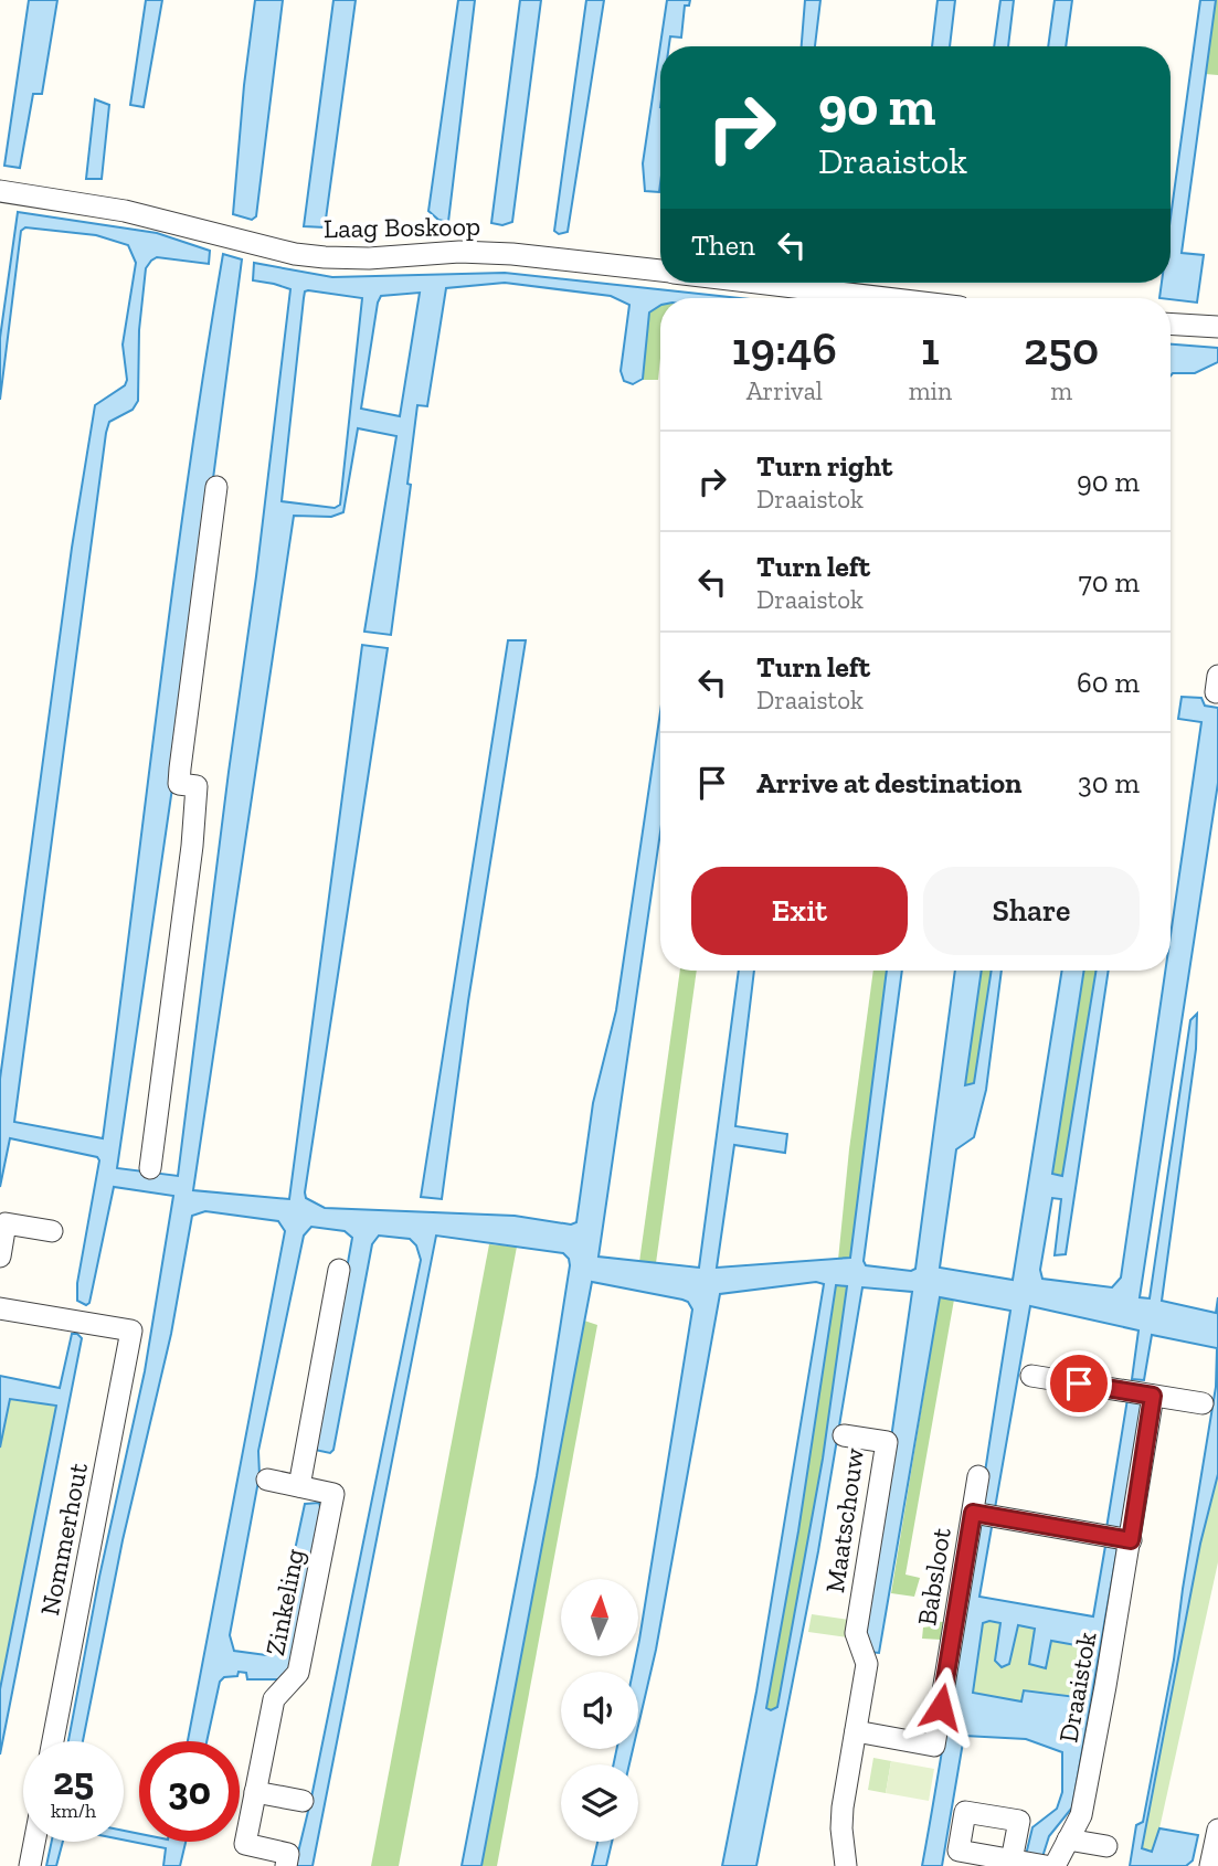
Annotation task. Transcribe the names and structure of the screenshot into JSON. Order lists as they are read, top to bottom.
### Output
{
  "streets": {
    "street": [
      "Laag Boskoop",
      "Maatschouw",
      "Nommerhout",
      "Babsloot",
      "Zinkeling",
      "Draaistok"
    ]
  },
  "crossings": [
    ["Maatschouw", "Babsloot"]
  ],
  "north": "top",
  "page": {
    "turn": ["90 m", "Draaistok"],
    "then": "Then",
    "eta": [
      "19:46",
      "Arrival",
      "1",
      "min",
      "250",
      "m"
    ],
    "list": [
      {
        "name": "Turn right",
        "note": "Draaistok",
        "value": "90 m"
      },
      {
        "name": "Turn left",
        "note": "Draaistok",
        "value": "70 m"
      },
      {
        "name": "Turn left",
        "note": "Draaistok",
        "value": "60 m"
      },
      {
        "name": "Arrive at destination",
        "value": "30 m"
      }
    ],
    "buttons": ["Exit", "Share"],
    "speed": "25 km/h",
    "limit": "30"
  }
}
